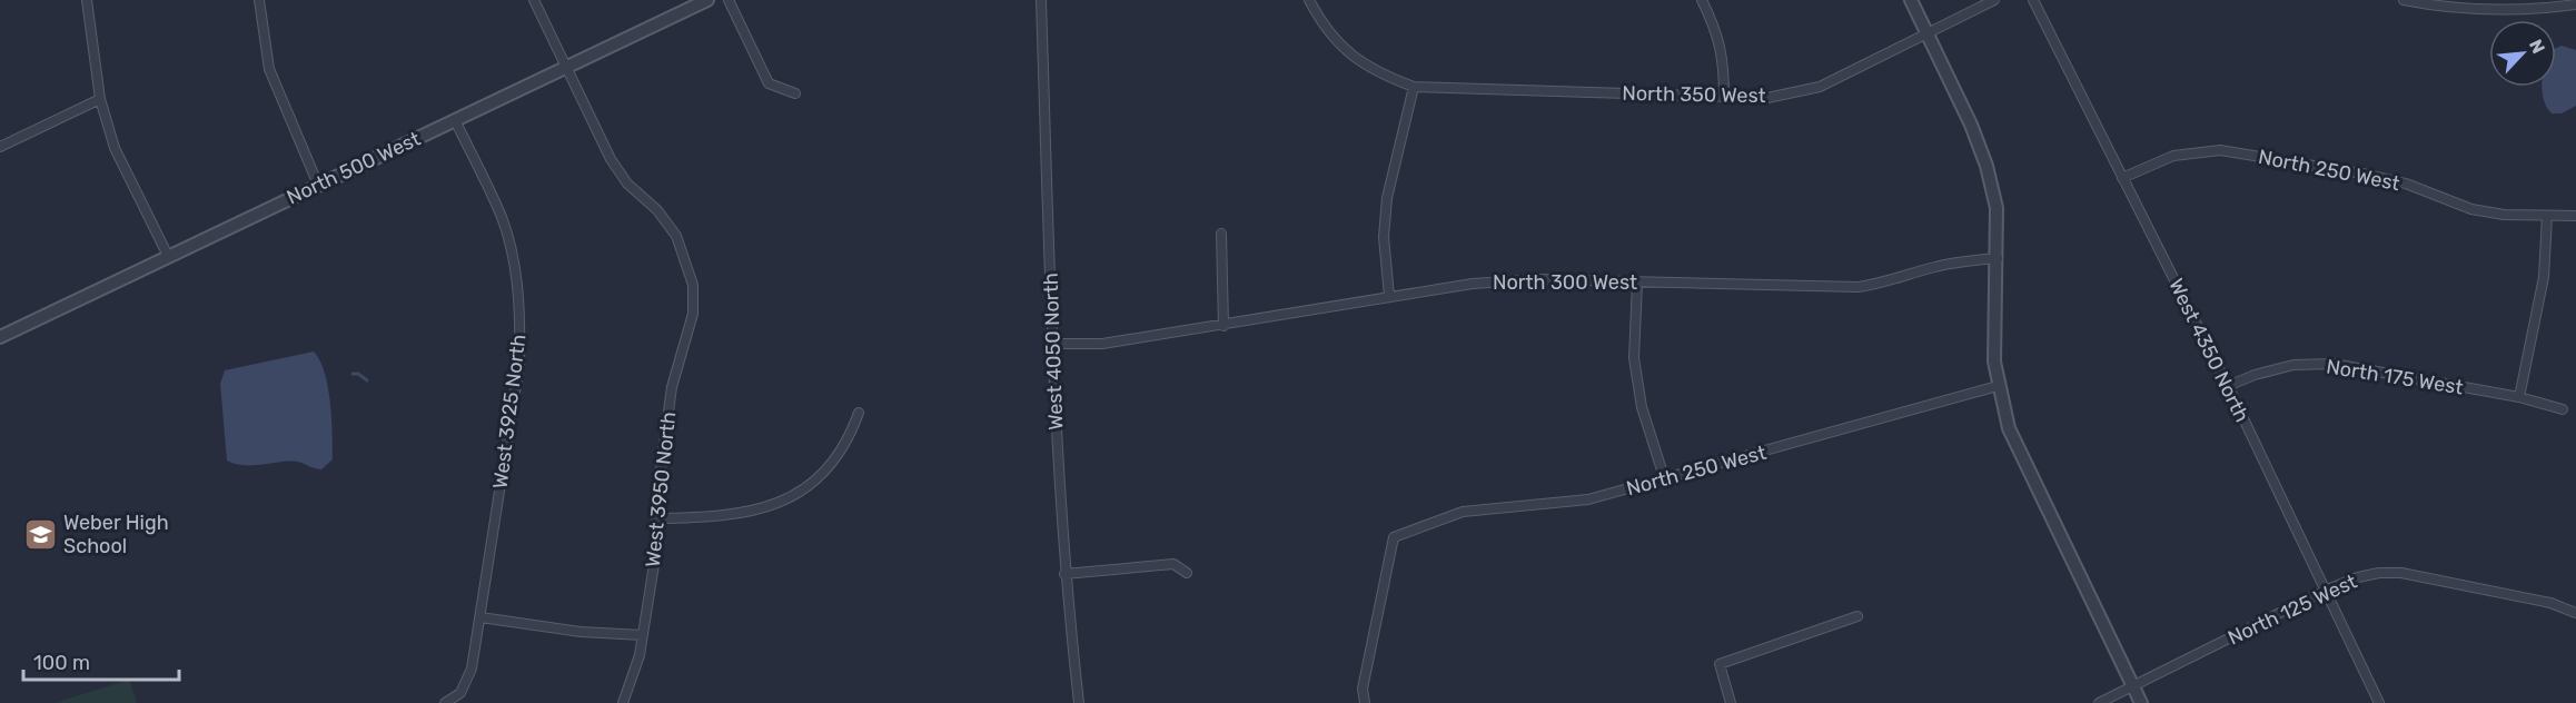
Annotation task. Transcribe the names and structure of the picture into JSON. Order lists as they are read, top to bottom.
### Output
{
  "streets": {
    "street": [
      "North 350 West",
      "North 500 West",
      "North 250 West",
      "North 300 West",
      "West 4350 North",
      "West 4050 North",
      "North 175 West",
      "West 3925 North",
      "West 3950 North",
      "North 125 West"
    ]
  },
  "crossings": [
    ["North 500 West", "West 3925 North"],
    ["North 500 West", "West 3950 North"],
    ["North 250 West", "West 4350 North"],
    ["North 300 West", "West 4050 North"],
    ["West 4350 North", "North 175 West"],
    ["West 4350 North", "North 125 West"]
  ],
  "places": {
    "school or university": ["Weber High School"]
  },
  "scale_bar": "100 m",
  "north": "top right"
}
